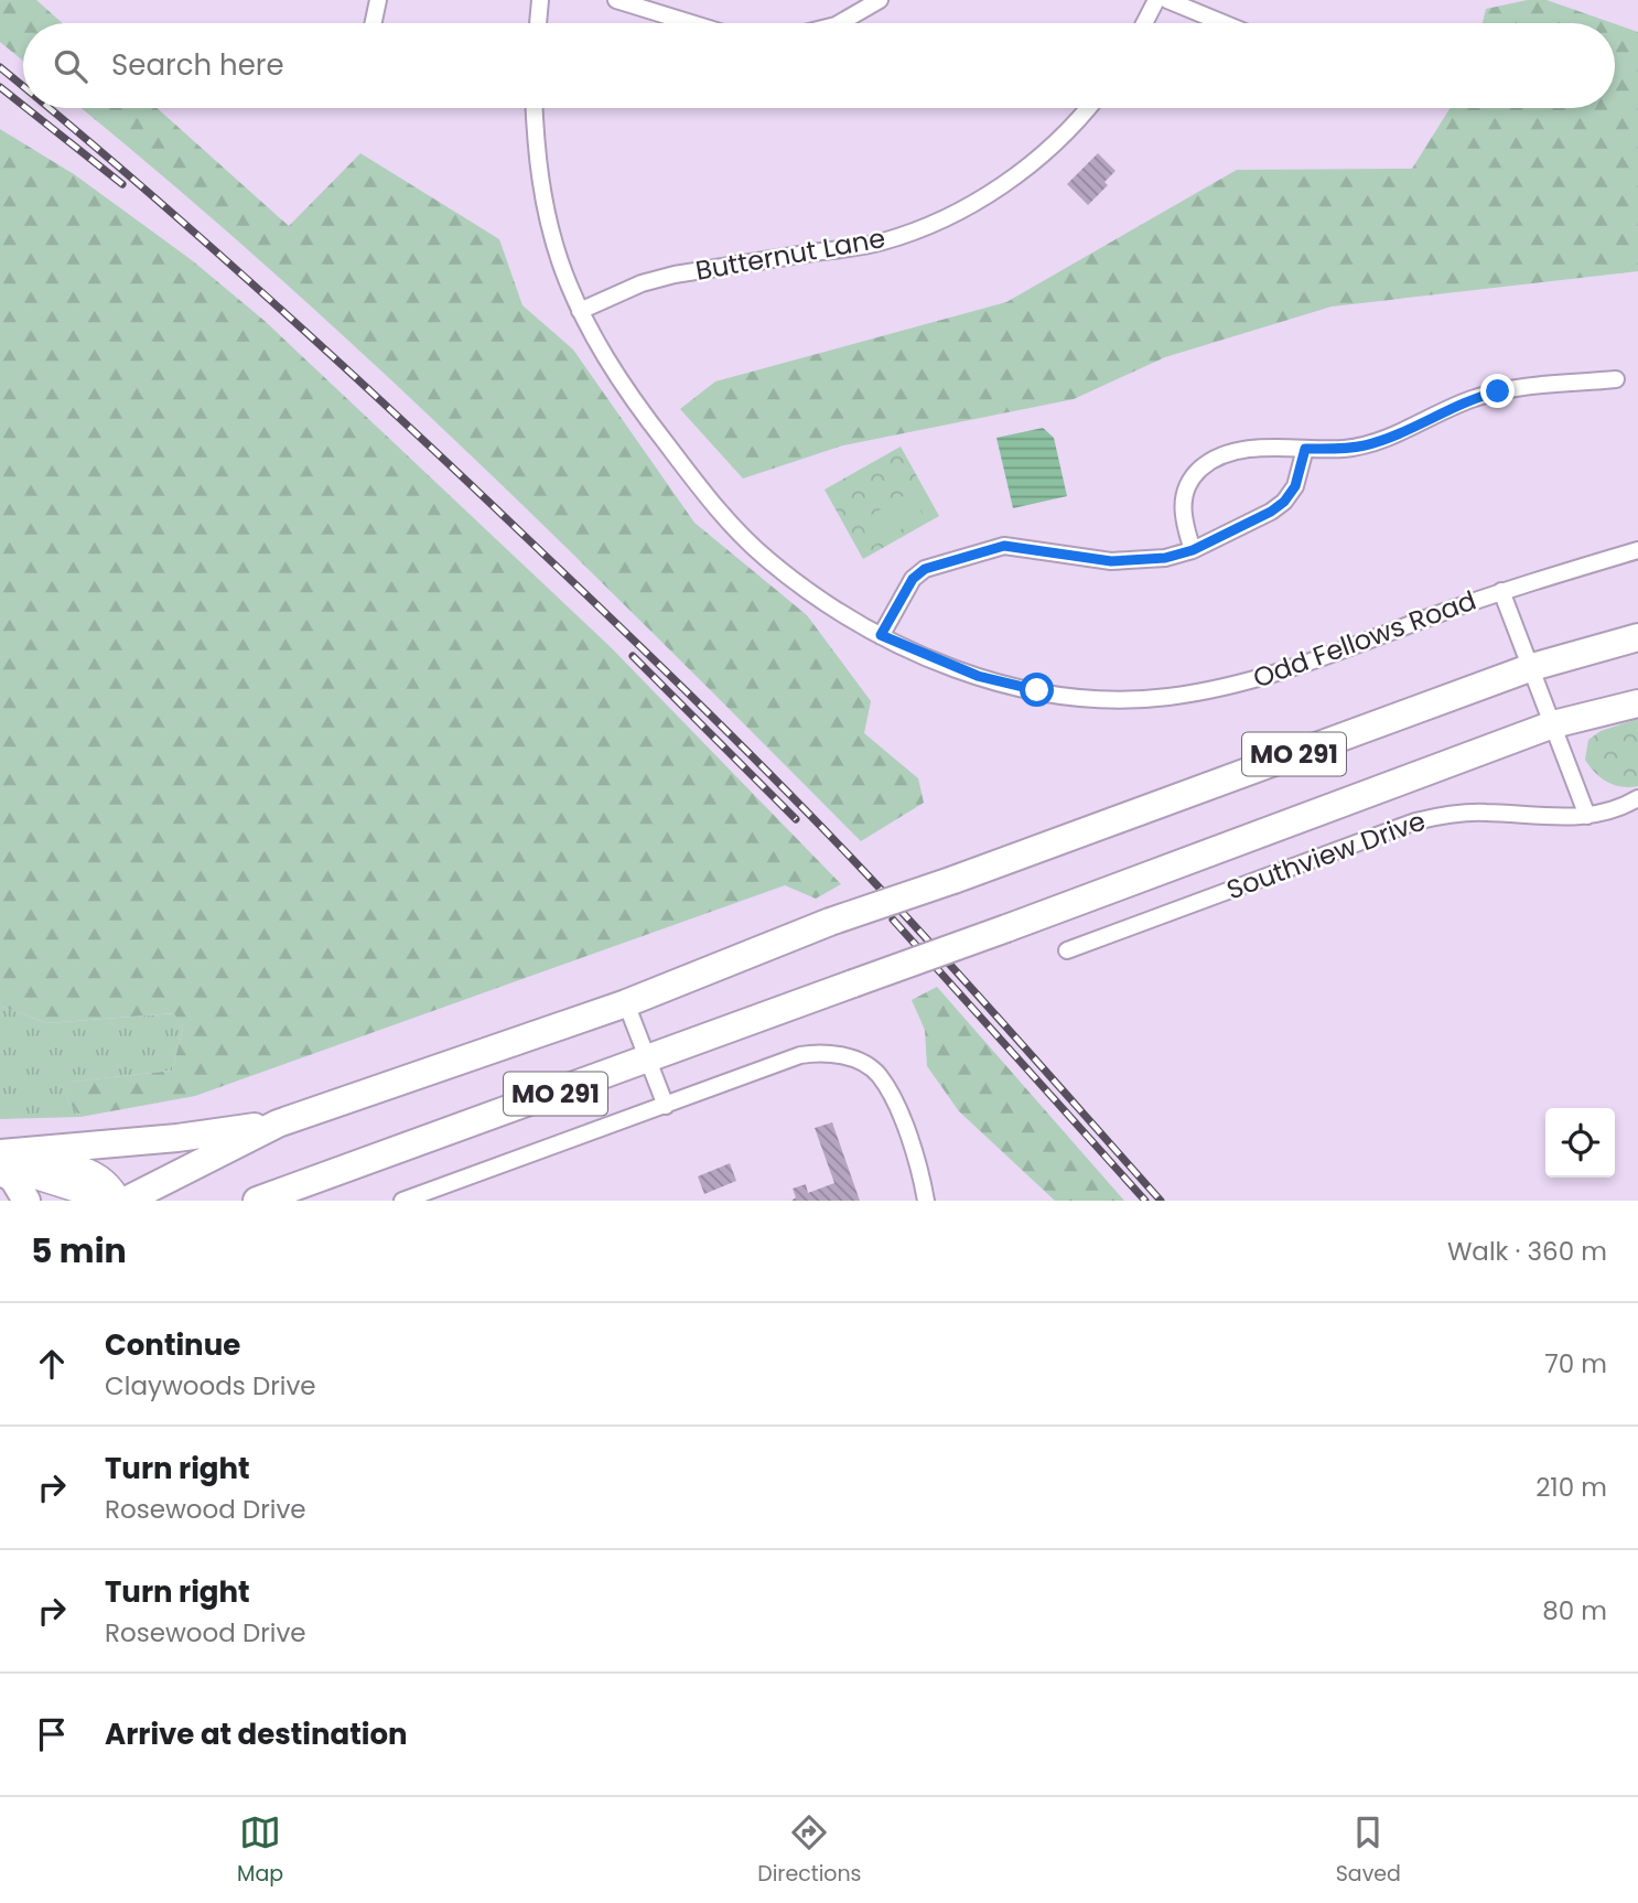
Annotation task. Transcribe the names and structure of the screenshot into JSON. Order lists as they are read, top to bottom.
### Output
{
  "streets": {
    "highway": ["MO 291"],
    "street": ["Butternut Lane", "Odd Fellows Road", "Southview Drive"]
  },
  "crossings": [
    ["Butternut Lane", "Odd Fellows Road"]
  ],
  "page": {
    "search": "Search here",
    "heading": ["5 min", "Walk · 360 m"],
    "list": [
      ["Continue", "Claywoods Drive", "70 m"],
      ["Turn right", "Rosewood Drive", "210 m"],
      ["Turn right", "Rosewood Drive", "80 m"],
      "Arrive at destination"
    ],
    "nav": ["Map", "Directions", "Saved"]
  }
}
